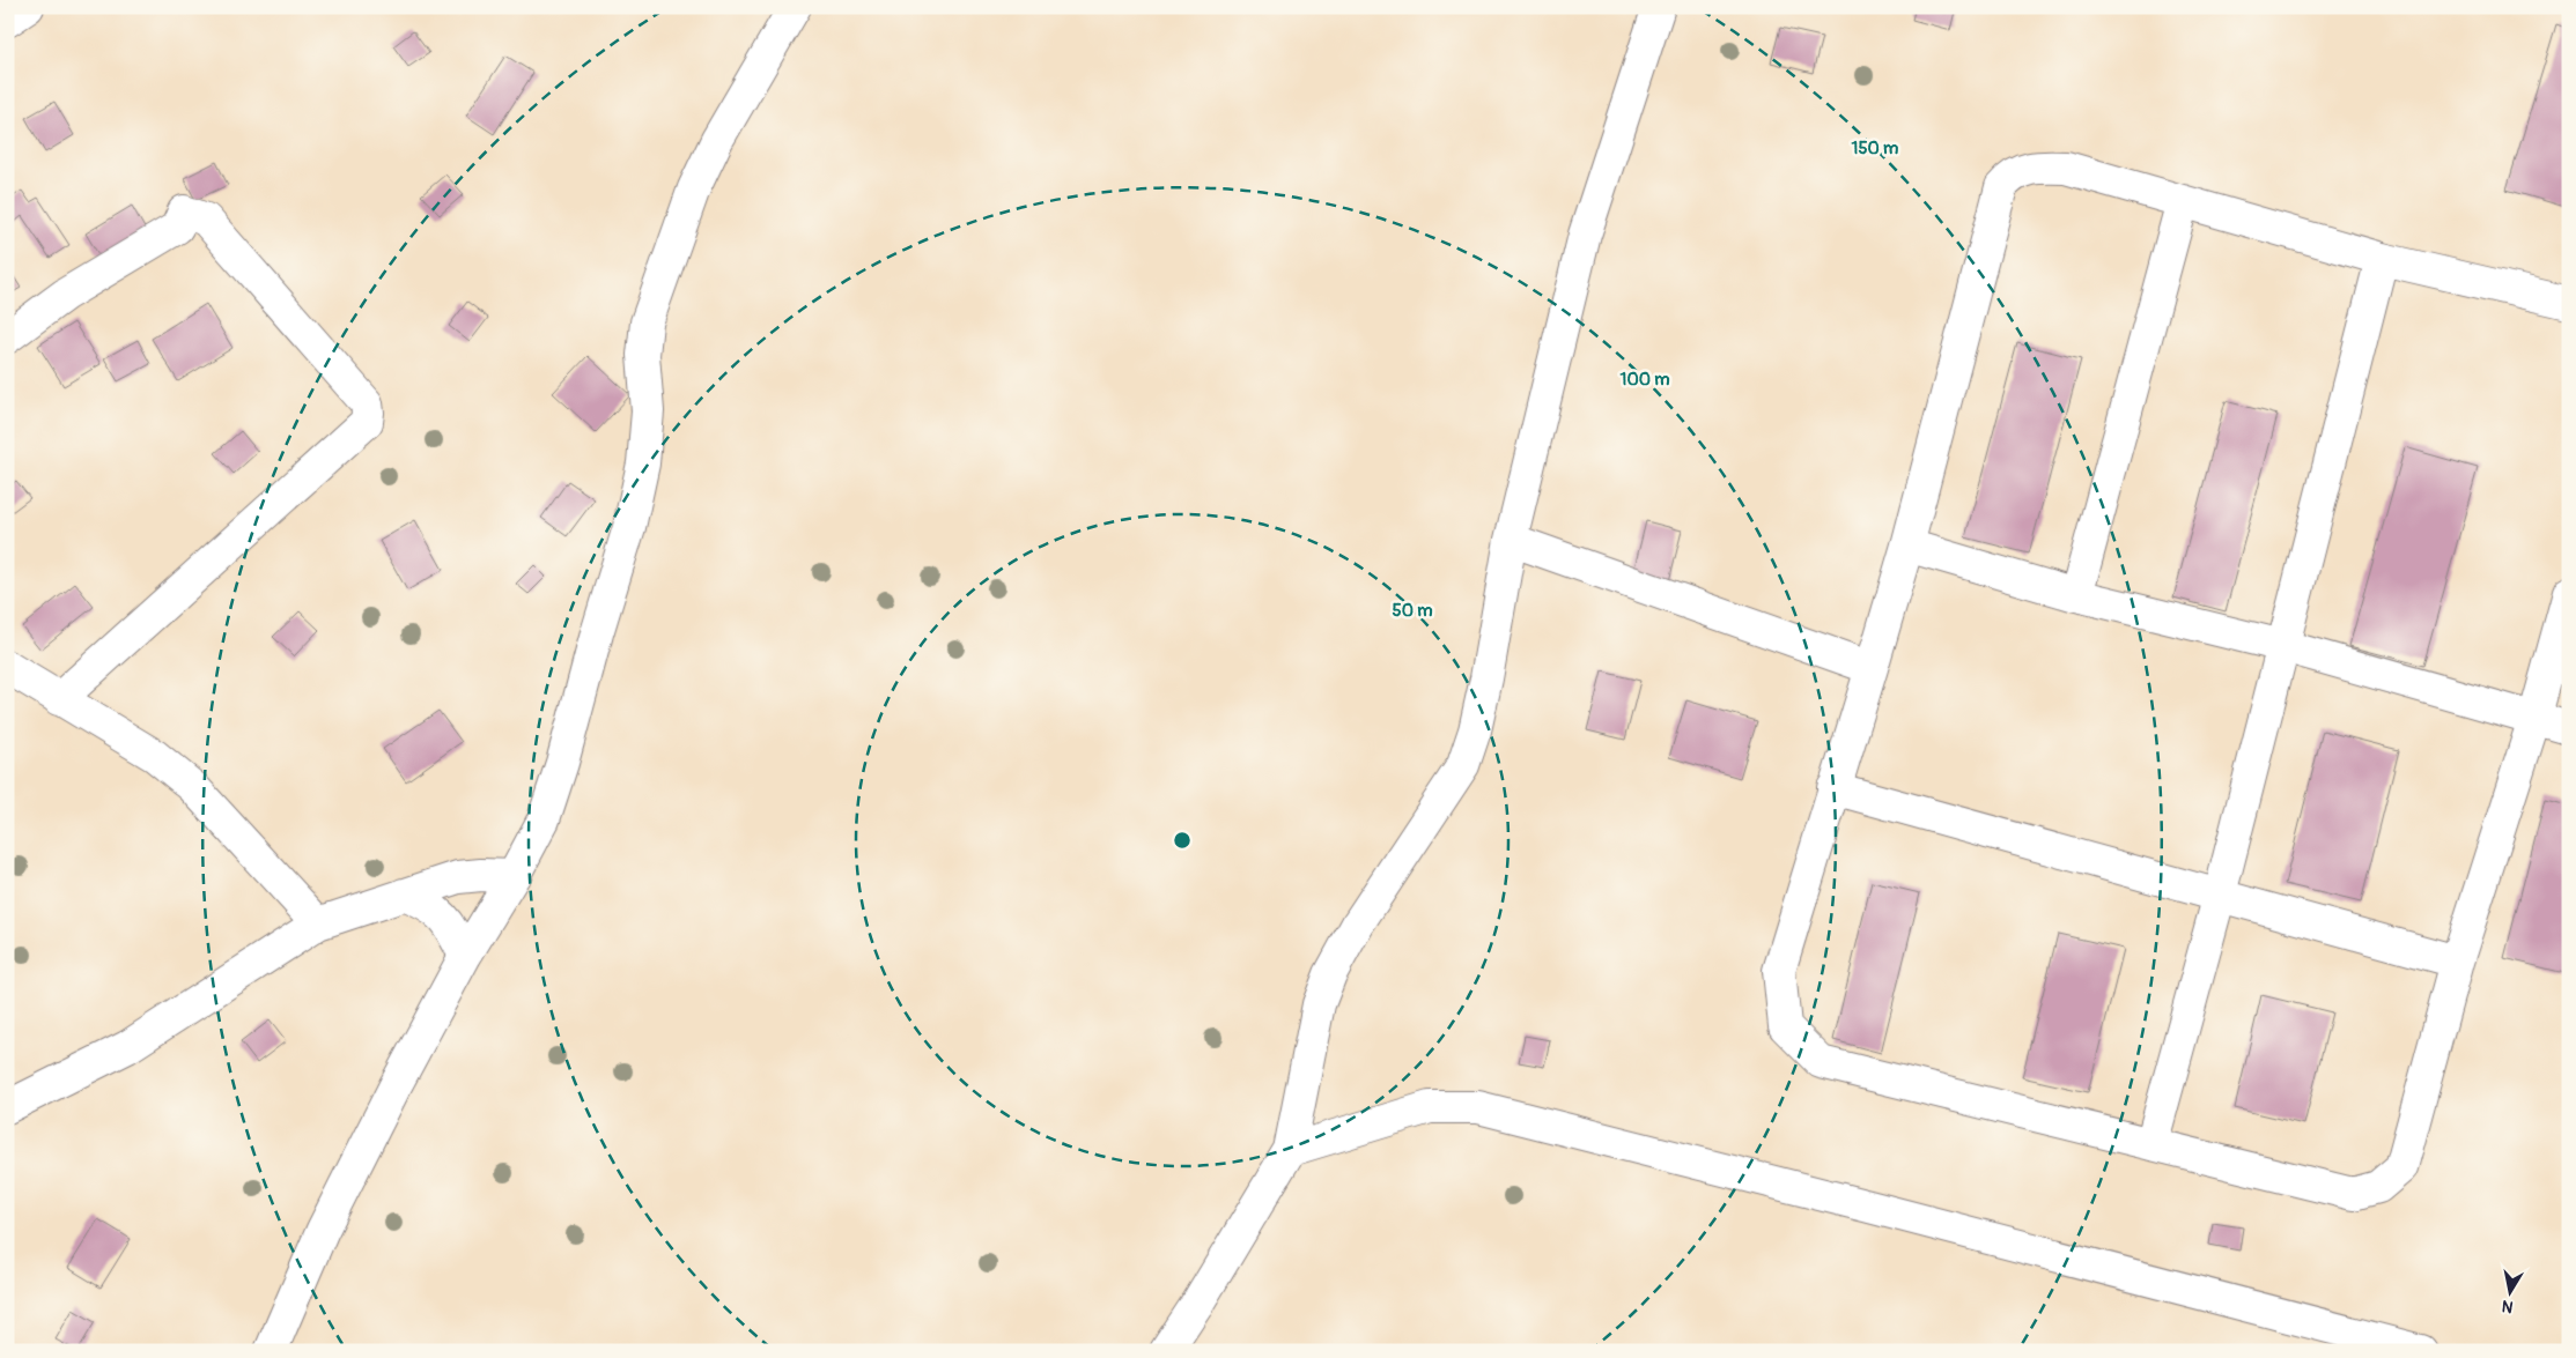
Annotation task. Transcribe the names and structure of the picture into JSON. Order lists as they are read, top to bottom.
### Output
{
  "north": "bottom",
  "rings": ["150 m", "100 m", "50 m"]
}
